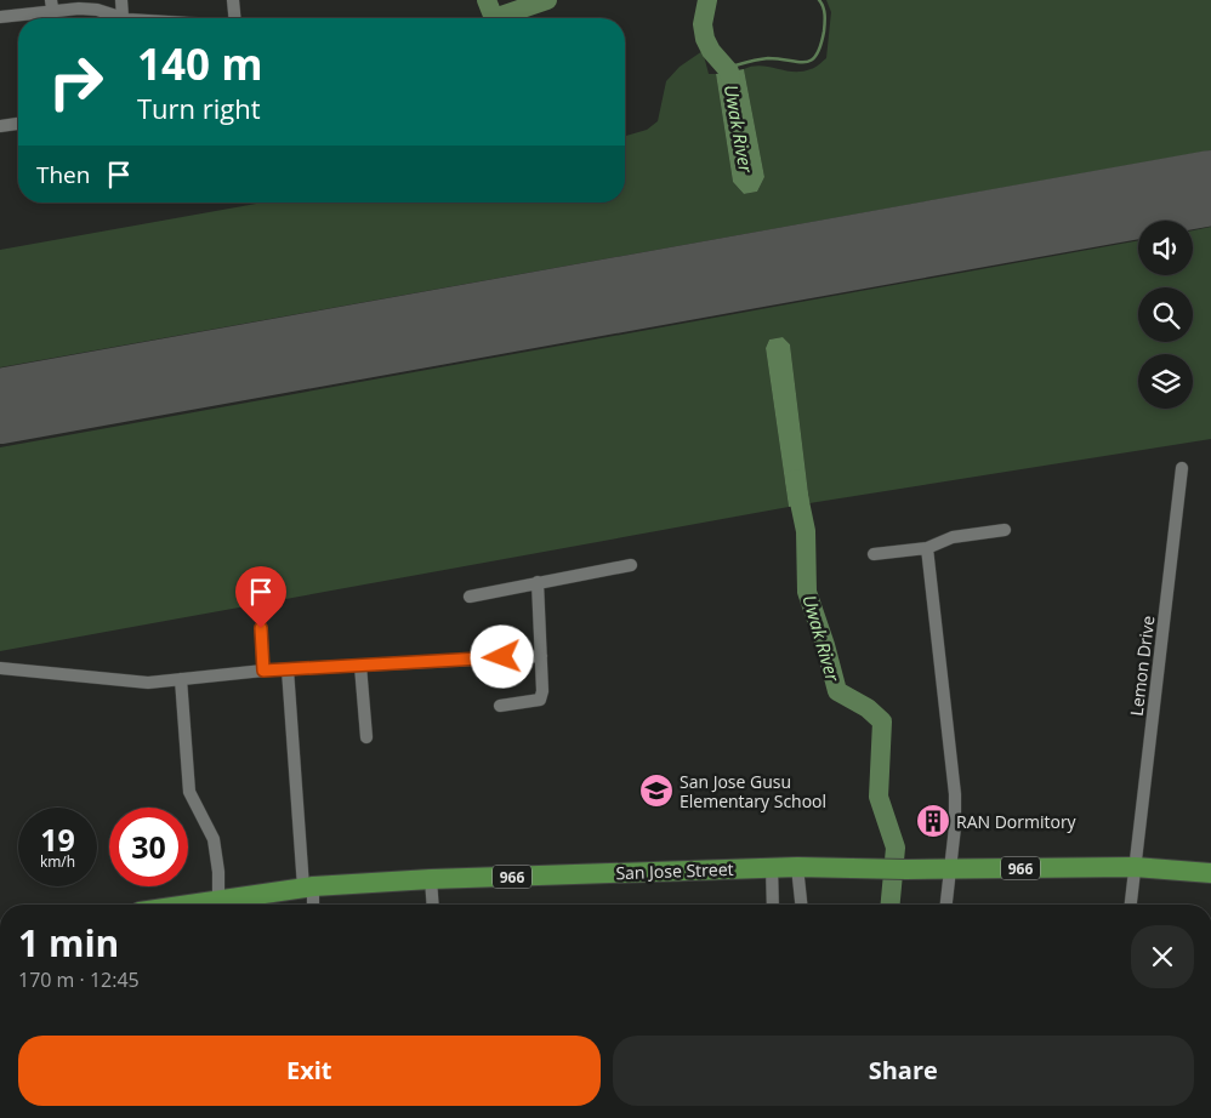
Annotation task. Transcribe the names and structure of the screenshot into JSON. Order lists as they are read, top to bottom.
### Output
{
  "streets": {
    "main road": ["966", "San Jose Street"],
    "street": ["Lemon Drive"]
  },
  "crossings": [
    ["Lemon Drive", "San Jose Street"]
  ],
  "water": ["Uwak River"],
  "places": {
    "school or university": ["San Jose Gusu Elementary School"],
    "building": ["RAN Dormitory"]
  },
  "page": {
    "turn": ["140 m", "Turn right"],
    "then": "Then",
    "speed": "19 km/h",
    "limit": "30",
    "heading": ["1 min", "170 m · 12:45"],
    "buttons": ["Exit", "Share"]
  }
}
